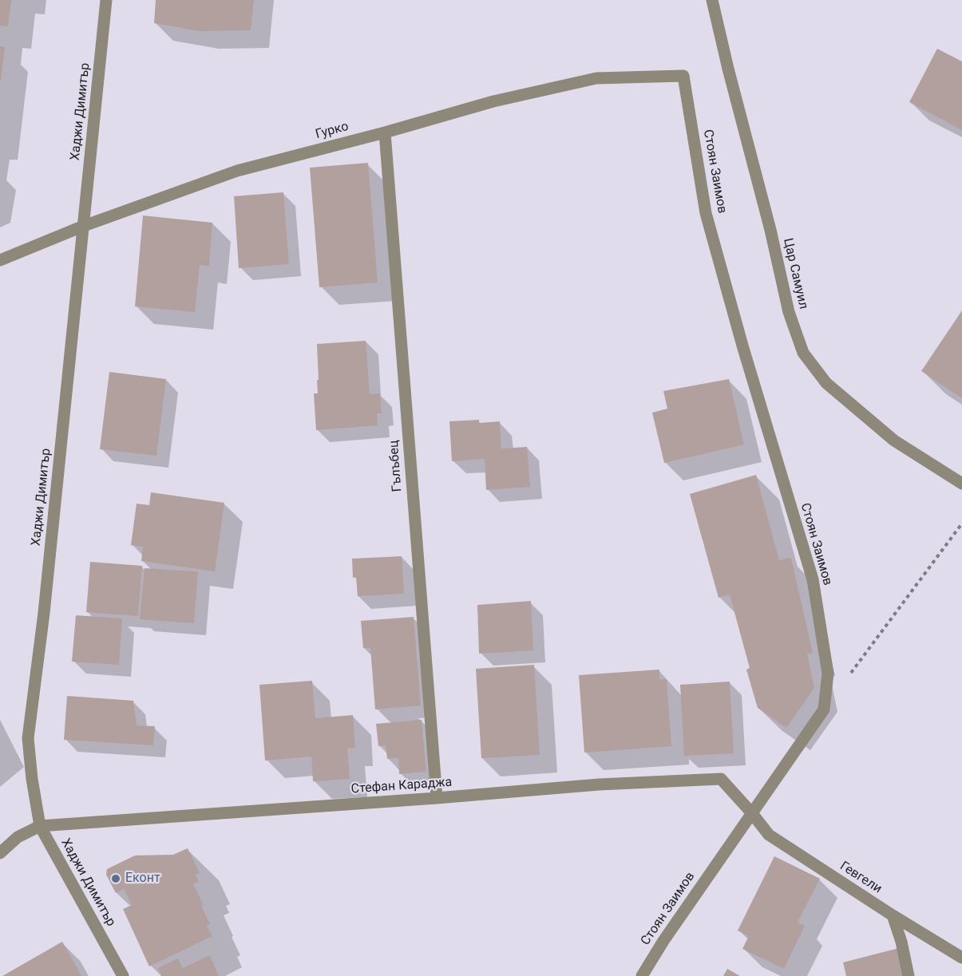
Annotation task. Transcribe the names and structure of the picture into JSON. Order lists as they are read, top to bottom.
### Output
{
  "streets": {
    "street": [
      "Хаджи Димитър",
      "Гурко",
      "Стоян Заимов",
      "Цар Самуил",
      "Гълъбец",
      "Стефан Караджа",
      "Гевгели"
    ]
  },
  "crossings": [
    ["Хаджи Димитър", "Гурко"],
    ["Хаджи Димитър", "Стефан Караджа"],
    ["Гурко", "Стоян Заимов"],
    ["Гурко", "Гълъбец"],
    ["Стоян Заимов", "Стефан Караджа"],
    ["Стоян Заимов", "Гевгели"],
    ["Гълъбец", "Стефан Караджа"],
    ["Стефан Караджа", "Гевгели"]
  ],
  "places": ["Еконт"]
}
